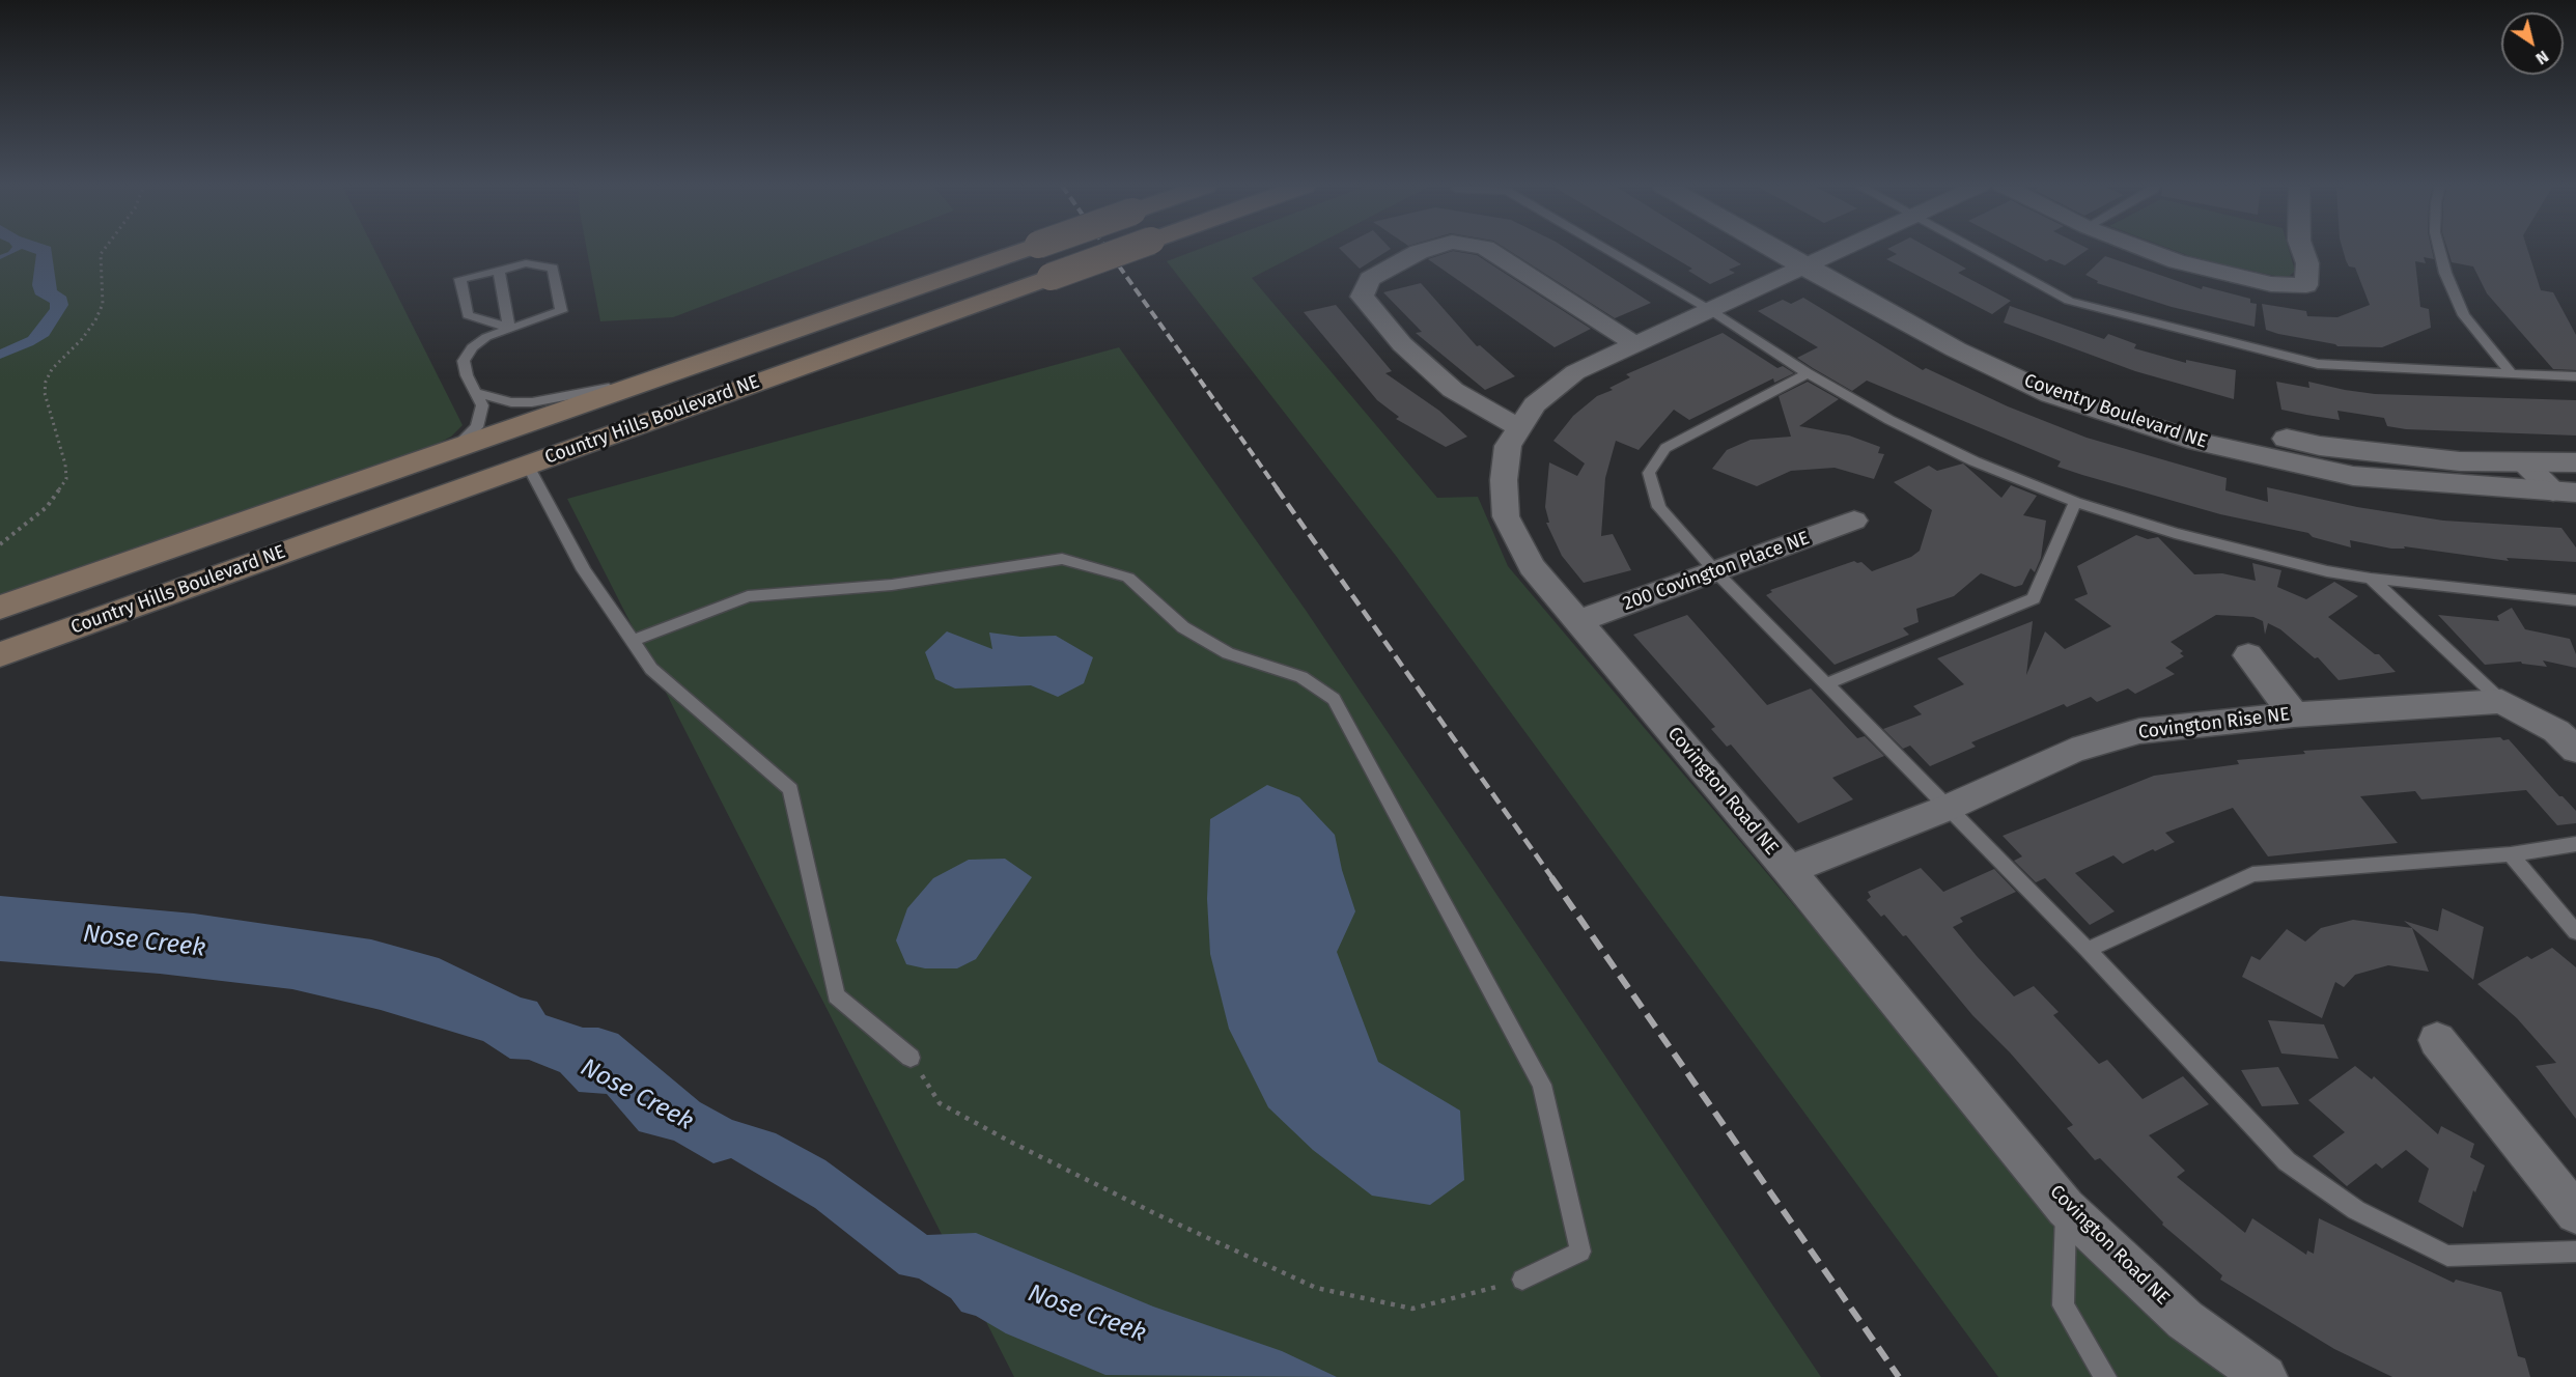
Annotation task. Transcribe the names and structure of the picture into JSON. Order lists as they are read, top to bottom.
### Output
{
  "streets": {
    "main road": ["Country Hills Boulevard NE"],
    "street": [
      "Coventry Boulevard NE",
      "200 Covington Place NE",
      "Covington Rise NE",
      "Covington Road NE"
    ]
  },
  "crossings": [
    ["Coventry Boulevard NE", "Covington Road NE"],
    ["200 Covington Place NE", "Covington Road NE"],
    ["Covington Rise NE", "Covington Road NE"]
  ],
  "water": ["Nose Creek"],
  "north": "bottom right"
}
